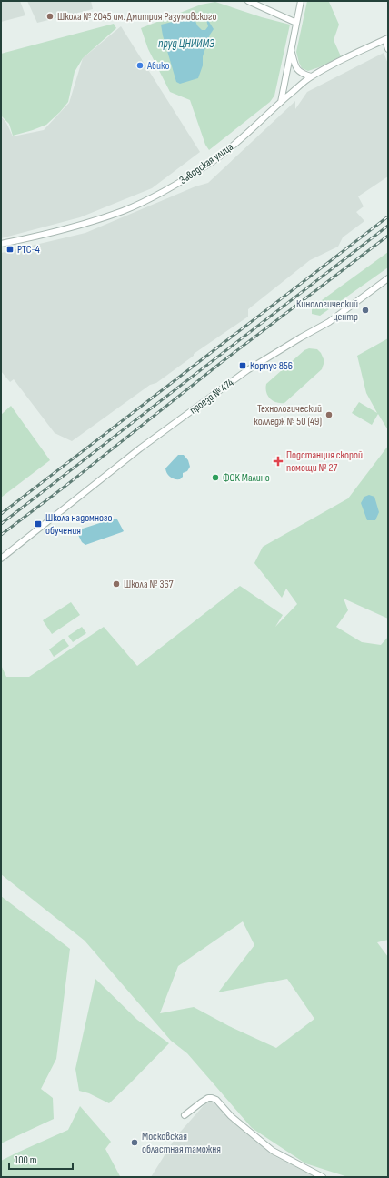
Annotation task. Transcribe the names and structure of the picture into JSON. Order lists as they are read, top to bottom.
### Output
{
  "streets": {
    "street": ["Заводская улица", "проезд № 474"]
  },
  "water": ["пруд ЦНИИМЭ"],
  "places": {
    "other": [
      "Школа № 2045 им. Дмитрия Разумовского",
      "Абико",
      "Кинологический центр",
      "Технологический колледж № 50 (49)",
      "ФОК Малино",
      "Школа № 367",
      "Московская областная таможня"
    ],
    "transit": ["РТС-4", "Корпус 856", "Школа надомного обучения"],
    "health": ["Подстанция скорой помощи № 27"]
  },
  "scale_bar": "100 m"
}
